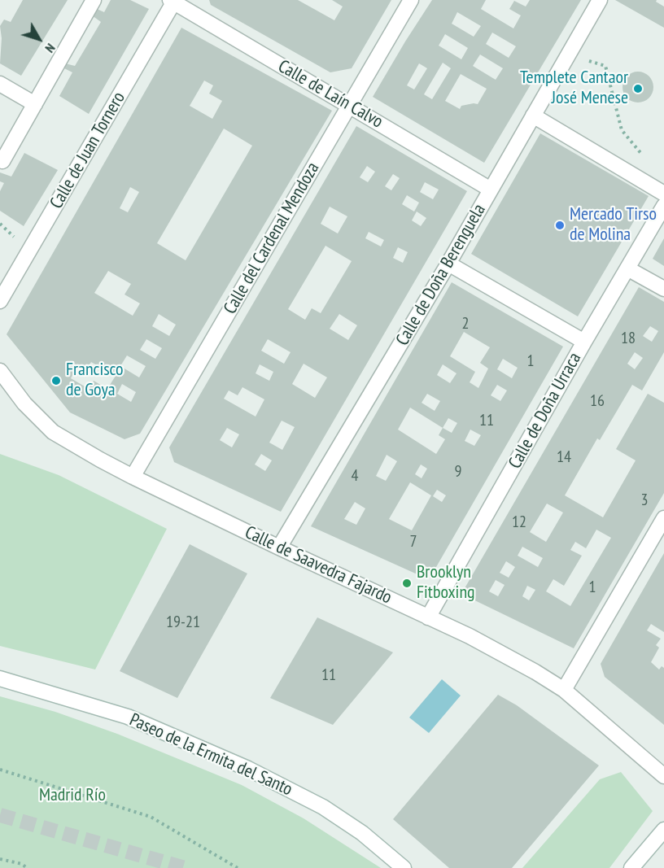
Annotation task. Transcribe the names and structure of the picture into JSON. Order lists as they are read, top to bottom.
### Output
{
  "streets": {
    "street": [
      "Calle de Laín Calvo",
      "Calle de Juan Tornero",
      "Calle del Cardenal Mendoza",
      "Calle de Doña Berenguela",
      "Calle de Doña Urraca",
      "Calle de Saavedra Fajardo",
      "Paseo de la Ermita del Santo"
    ]
  },
  "crossings": [
    ["Calle de Laín Calvo", "Calle de Juan Tornero"],
    ["Calle de Laín Calvo", "Calle del Cardenal Mendoza"],
    ["Calle de Laín Calvo", "Calle de Doña Berenguela"],
    ["Calle del Cardenal Mendoza", "Calle de Saavedra Fajardo"],
    ["Calle de Doña Berenguela", "Calle de Saavedra Fajardo"],
    ["Calle de Doña Urraca", "Calle de Saavedra Fajardo"]
  ],
  "parks": ["Madrid Río"],
  "places": [
    "Templete Cantaor José Menese",
    "Mercado Tirso de Molina",
    "Francisco de Goya",
    "Brooklyn Fitboxing"
  ],
  "house_numbers": [
    "2",
    "18",
    "1",
    "16",
    "11",
    "14",
    "9",
    "4",
    "3",
    "12",
    "7",
    "1",
    "19-21",
    "11"
  ],
  "north": "bottom right"
}
